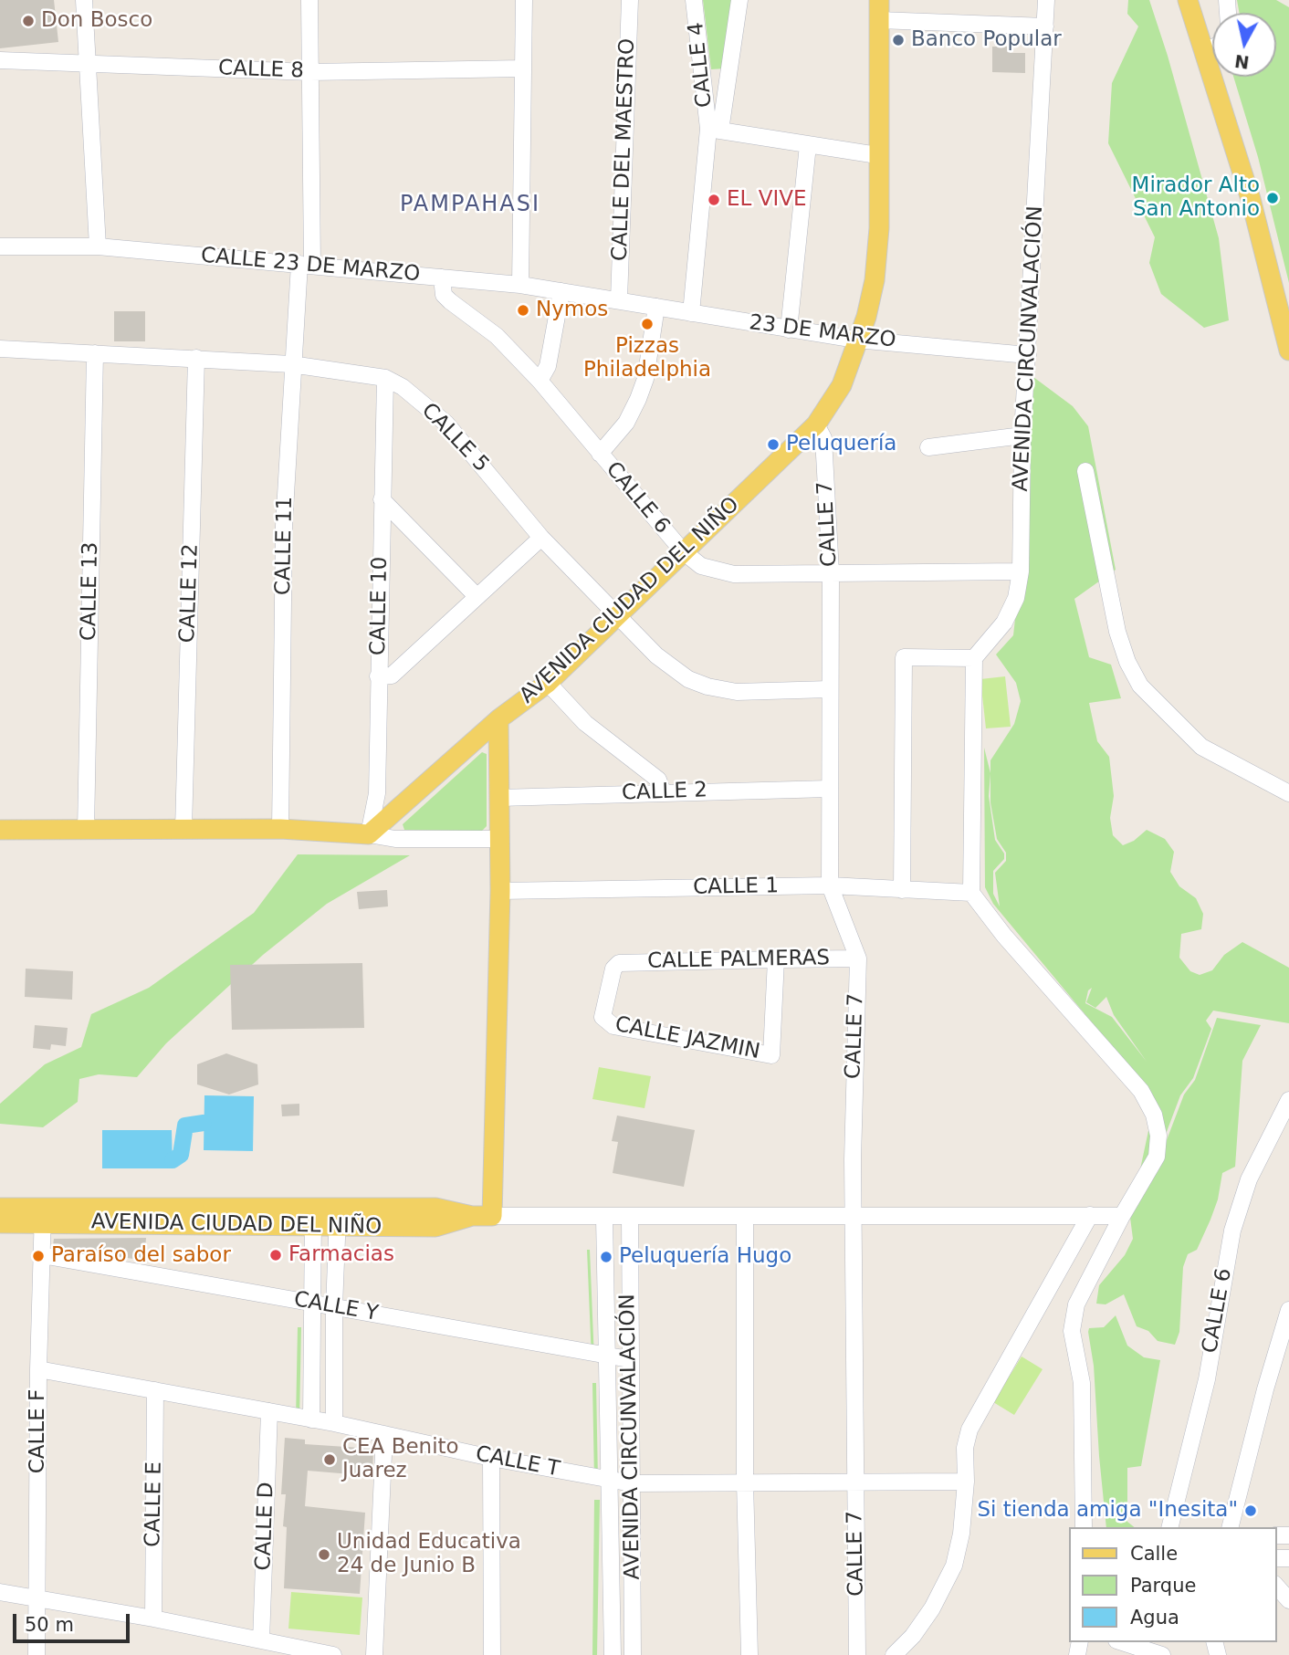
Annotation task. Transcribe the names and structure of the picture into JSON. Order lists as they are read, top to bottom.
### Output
{
  "streets": {
    "main road": ["AVENIDA CIUDAD DEL NIÑO"],
    "street": [
      "CALLE 4",
      "CALLE 8",
      "CALLE DEL MAESTRO",
      "CALLE 23 DE MARZO",
      "23 DE MARZO",
      "AVENIDA CIRCUNVALACIÓN",
      "CALLE 5",
      "CALLE 6",
      "CALLE 7",
      "CALLE 11",
      "CALLE 13",
      "CALLE 12",
      "CALLE 10",
      "CALLE 2",
      "CALLE 1",
      "CALLE PALMERAS",
      "CALLE JAZMIN",
      "CALLE Y",
      "CALLE F",
      "CALLE T",
      "CALLE E",
      "CALLE D"
    ]
  },
  "crossings": [
    ["CALLE 4", "23 DE MARZO"],
    ["CALLE 4", "AVENIDA CIUDAD DEL NIÑO"],
    ["CALLE DEL MAESTRO", "CALLE 23 DE MARZO"],
    ["CALLE DEL MAESTRO", "23 DE MARZO"],
    ["CALLE 23 DE MARZO", "23 DE MARZO"],
    ["CALLE 23 DE MARZO", "CALLE 6"],
    ["CALLE 23 DE MARZO", "CALLE 11"],
    ["23 DE MARZO", "AVENIDA CIRCUNVALACIÓN"],
    ["23 DE MARZO", "AVENIDA CIUDAD DEL NIÑO"],
    ["AVENIDA CIRCUNVALACIÓN", "CALLE 6"],
    ["AVENIDA CIRCUNVALACIÓN", "CALLE Y"],
    ["AVENIDA CIRCUNVALACIÓN", "CALLE T"],
    ["CALLE 5", "CALLE 7"],
    ["CALLE 5", "CALLE 11"],
    ["CALLE 5", "CALLE 13"],
    ["CALLE 5", "CALLE 12"],
    ["CALLE 5", "AVENIDA CIUDAD DEL NIÑO"],
    ["CALLE 5", "CALLE 10"],
    ["CALLE 6", "CALLE 7"],
    ["CALLE 6", "AVENIDA CIUDAD DEL NIÑO"],
    ["CALLE 7", "AVENIDA CIUDAD DEL NIÑO"],
    ["CALLE 7", "CALLE 2"],
    ["CALLE 7", "CALLE 1"],
    ["CALLE 7", "CALLE PALMERAS"],
    ["CALLE 7", "CALLE T"],
    ["AVENIDA CIUDAD DEL NIÑO", "CALLE 10"],
    ["AVENIDA CIUDAD DEL NIÑO", "CALLE F"],
    ["CALLE PALMERAS", "CALLE JAZMIN"],
    ["CALLE Y", "CALLE F"],
    ["CALLE F", "CALLE T"],
    ["CALLE T", "CALLE E"],
    ["CALLE T", "CALLE D"]
  ],
  "districts": ["PAMPAHASI"],
  "places": [
    "Don Bosco",
    "Banco Popular",
    "Mirador Alto San Antonio",
    "EL VIVE",
    "Nymos",
    "Pizzas Philadelphia",
    "Peluquería",
    "Farmacias",
    "Paraíso del sabor",
    "Peluquería Hugo",
    "CEA Benito Juarez",
    "Si tienda amiga \"Inesita\"",
    "Unidad Educativa 24 de Junio B"
  ],
  "legend": ["Calle", "Parque", "Agua"],
  "scale_bar": "50 m",
  "north": "bottom"
}
